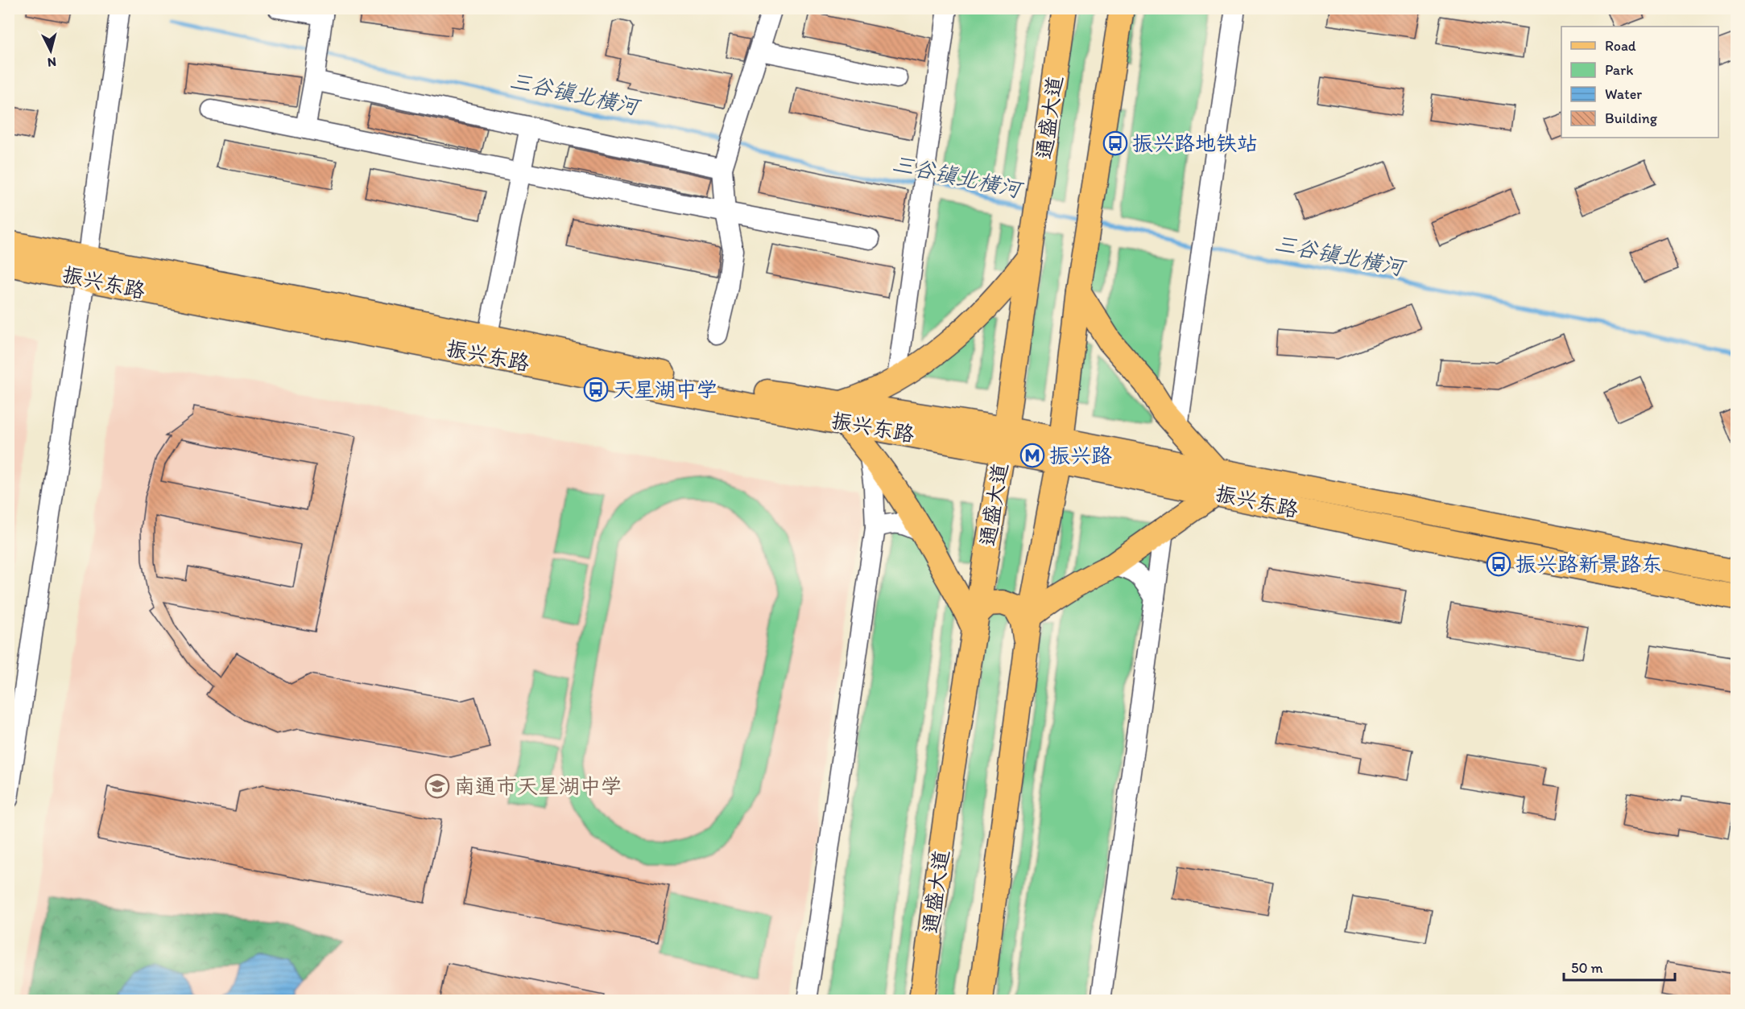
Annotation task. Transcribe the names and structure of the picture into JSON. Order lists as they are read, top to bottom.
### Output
{
  "streets": {
    "main road": ["通盛大道", "振兴东路"]
  },
  "crossings": [
    ["通盛大道", "振兴东路"]
  ],
  "water": ["三谷镇北横河"],
  "places": {
    "bus stop": ["振兴路地铁站", "天星湖中学", "振兴路新景路东"],
    "metro station": ["振兴路"],
    "school or university": ["南通市天星湖中学"]
  },
  "legend": [
    "Road",
    "Park",
    "Water",
    "Building"
  ],
  "scale_bar": "50 m",
  "north": "bottom"
}
